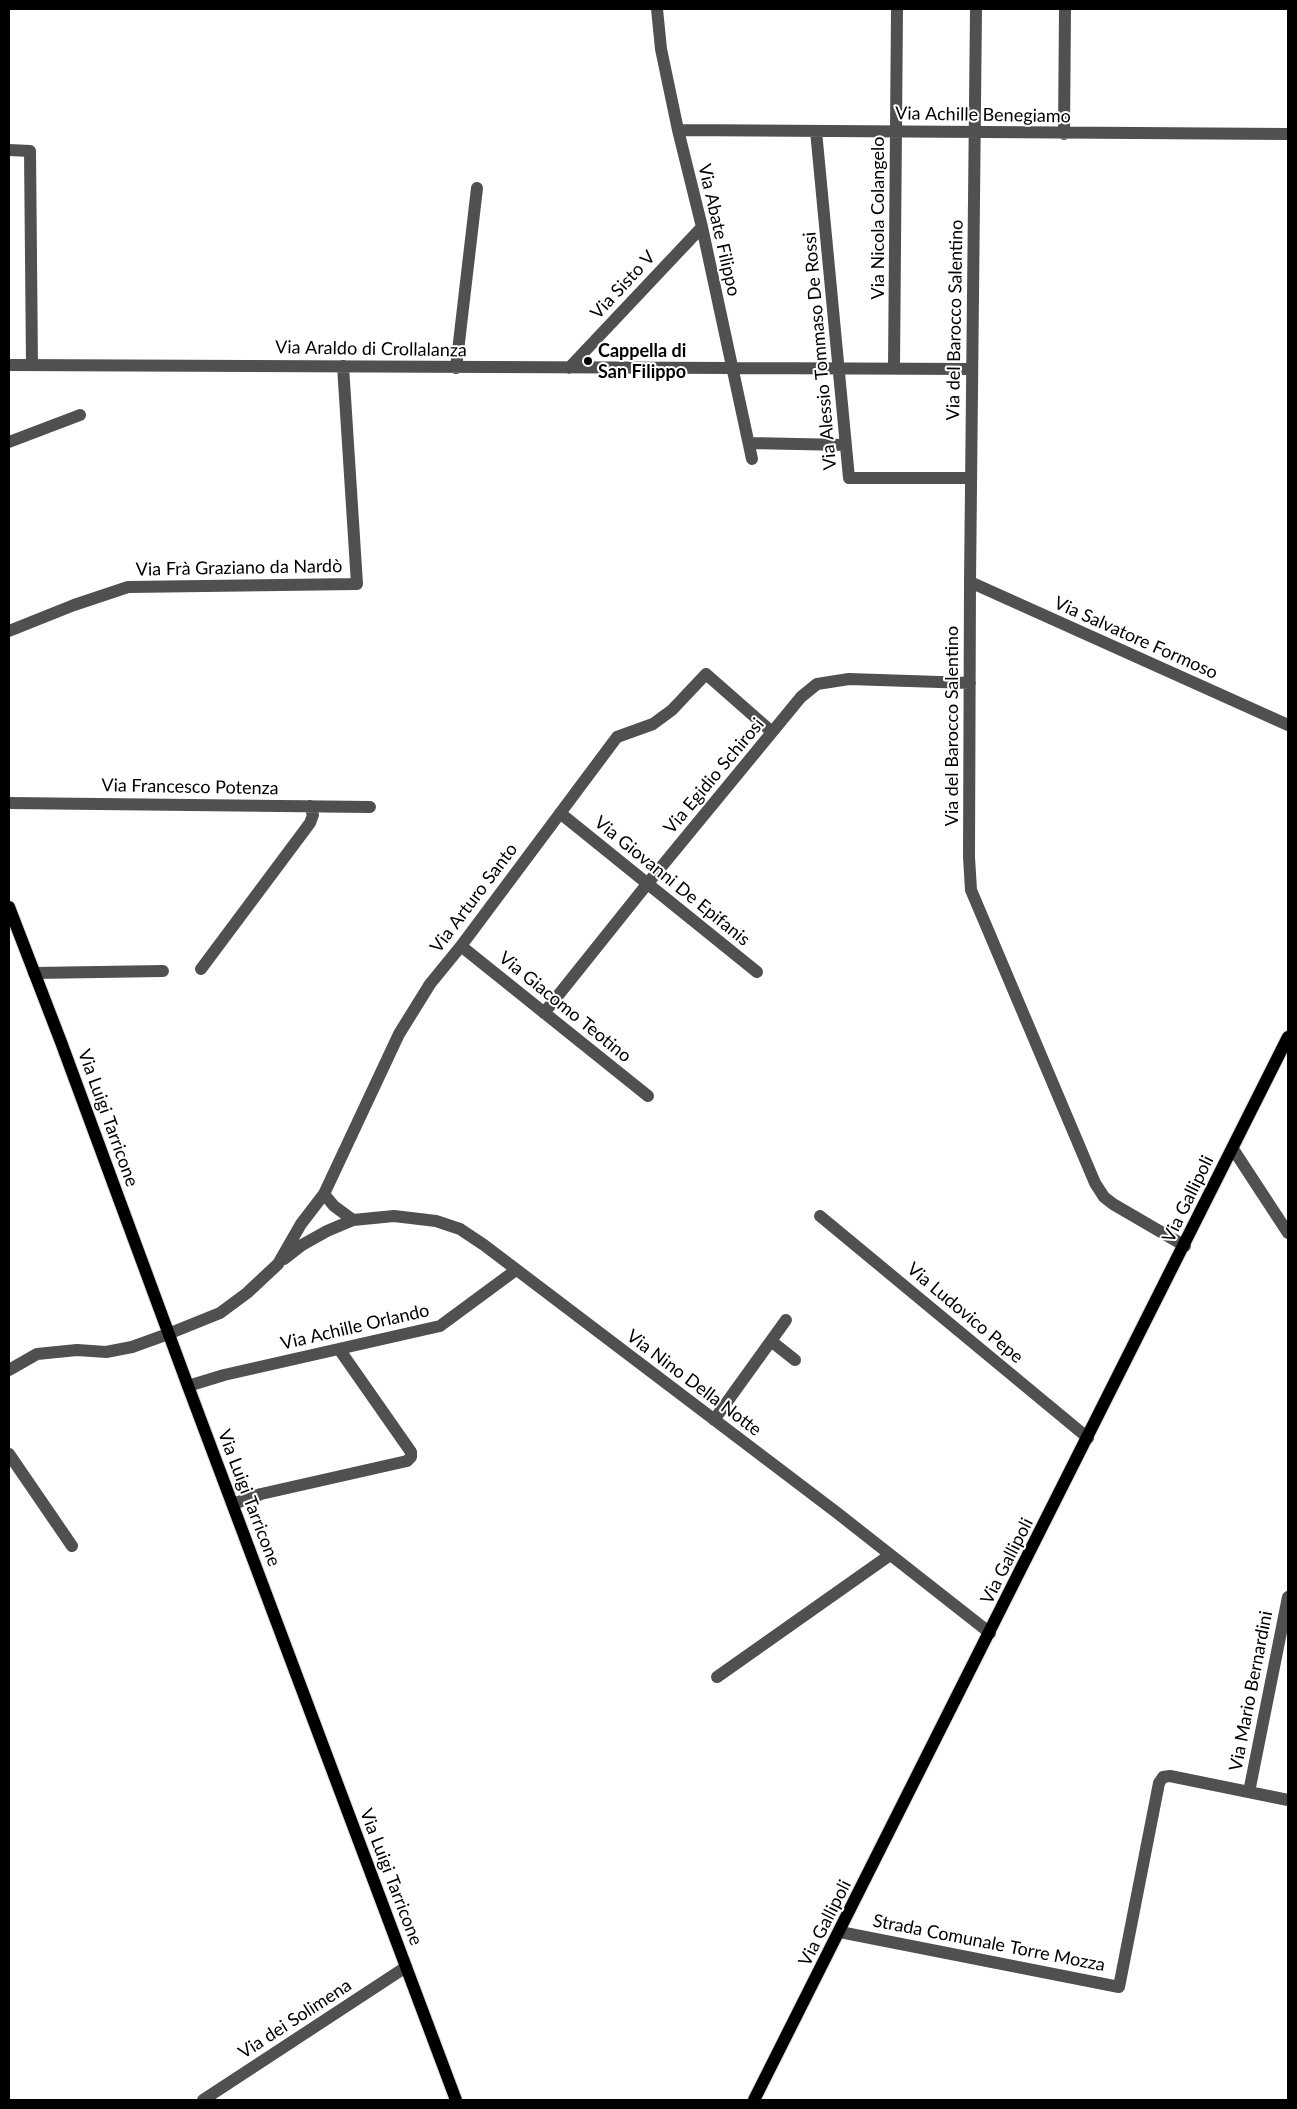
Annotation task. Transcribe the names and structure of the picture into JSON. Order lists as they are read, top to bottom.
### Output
{
  "streets": {
    "main road": ["Via Luigi Tarricone", "Via Gallipoli"],
    "street": [
      "Via Achille Benegiamo",
      "Via Nicola Colangelo",
      "Via Abate Filippo",
      "Via Sisto V",
      "Via del Barocco Salentino",
      "Via Araldo di Crollalanza",
      "Via Alessio Tommaso De Rossi",
      "Via Frà Graziano da Nardò",
      "Via Salvatore Formoso",
      "Via Egidio Schirosi",
      "Via Francesco Potenza",
      "Via Giovanni De Epifanis",
      "Via Arturo Santo",
      "Via Giacomo Teotino",
      "Via Ludovico Pepe",
      "Via Achille Orlando",
      "Via Nino Della Notte",
      "Via Mario Bernardini",
      "Strada Comunale Torre Mozza",
      "Via dei Solimena"
    ]
  },
  "crossings": [
    ["Via Achille Benegiamo", "Via Nicola Colangelo"],
    ["Via Achille Benegiamo", "Via Abate Filippo"],
    ["Via Achille Benegiamo", "Via del Barocco Salentino"],
    ["Via Achille Benegiamo", "Via Alessio Tommaso De Rossi"],
    ["Via Nicola Colangelo", "Via Araldo di Crollalanza"],
    ["Via Abate Filippo", "Via Sisto V"],
    ["Via Abate Filippo", "Via Araldo di Crollalanza"],
    ["Via Sisto V", "Via Araldo di Crollalanza"],
    ["Via del Barocco Salentino", "Via Araldo di Crollalanza"],
    ["Via del Barocco Salentino", "Via Alessio Tommaso De Rossi"],
    ["Via del Barocco Salentino", "Via Salvatore Formoso"],
    ["Via del Barocco Salentino", "Via Egidio Schirosi"],
    ["Via del Barocco Salentino", "Via Gallipoli"],
    ["Via Araldo di Crollalanza", "Via Alessio Tommaso De Rossi"],
    ["Via Araldo di Crollalanza", "Via Frà Graziano da Nardò"],
    ["Via Egidio Schirosi", "Via Giovanni De Epifanis"],
    ["Via Egidio Schirosi", "Via Arturo Santo"],
    ["Via Egidio Schirosi", "Via Giacomo Teotino"],
    ["Via Giovanni De Epifanis", "Via Arturo Santo"],
    ["Via Arturo Santo", "Via Giacomo Teotino"],
    ["Via Arturo Santo", "Via Luigi Tarricone"],
    ["Via Arturo Santo", "Via Nino Della Notte"],
    ["Via Luigi Tarricone", "Via Achille Orlando"],
    ["Via Luigi Tarricone", "Via dei Solimena"],
    ["Via Gallipoli", "Via Ludovico Pepe"],
    ["Via Gallipoli", "Via Nino Della Notte"],
    ["Via Gallipoli", "Strada Comunale Torre Mozza"],
    ["Via Achille Orlando", "Via Nino Della Notte"],
    ["Via Mario Bernardini", "Strada Comunale Torre Mozza"]
  ],
  "places": ["Cappella di San Filippo"]
}
